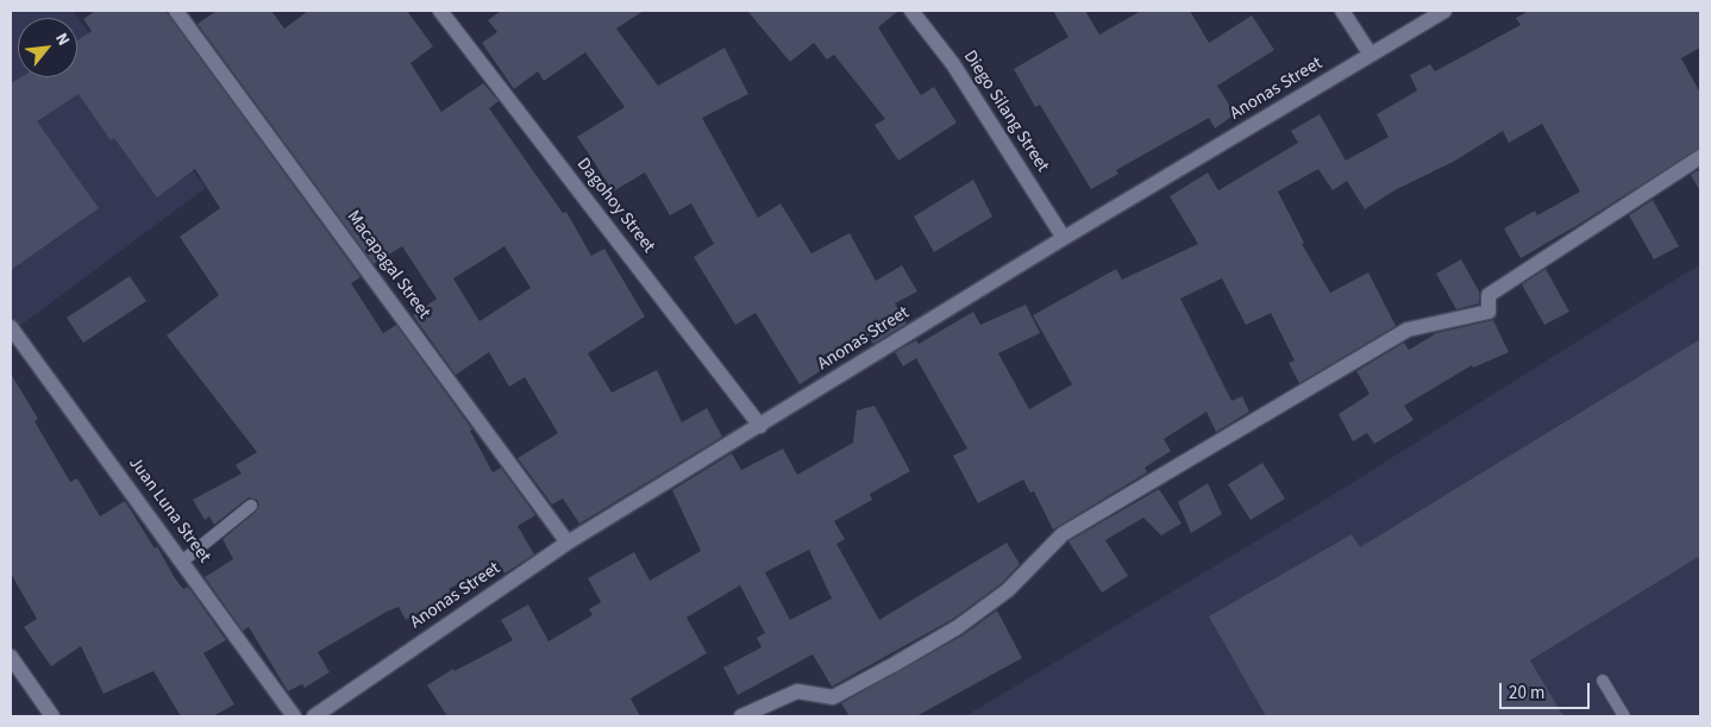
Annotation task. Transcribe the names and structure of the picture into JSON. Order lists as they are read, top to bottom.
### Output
{
  "streets": {
    "street": [
      "Anonas Street",
      "Diego Silang Street",
      "Dagohoy Street",
      "Macapagal Street",
      "Juan Luna Street"
    ]
  },
  "crossings": [
    ["Anonas Street", "Diego Silang Street"],
    ["Anonas Street", "Dagohoy Street"],
    ["Anonas Street", "Macapagal Street"]
  ],
  "scale_bar": "20 m",
  "north": "top right"
}
